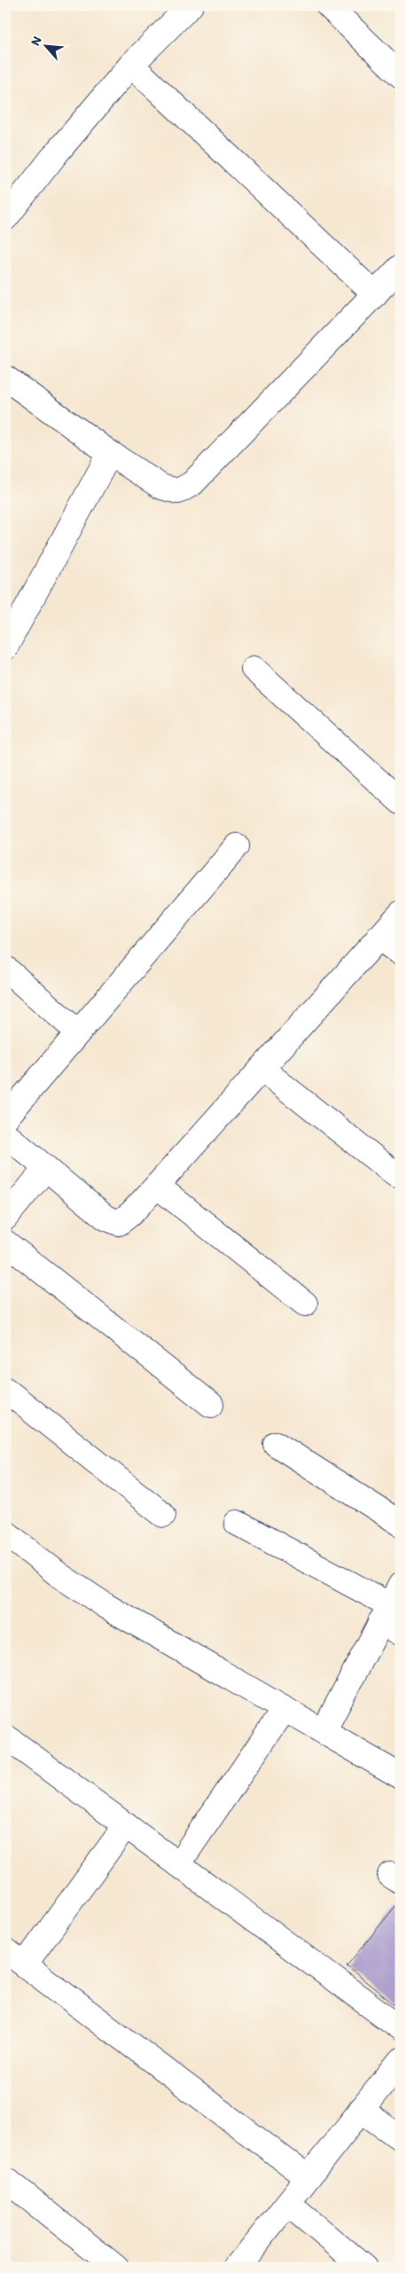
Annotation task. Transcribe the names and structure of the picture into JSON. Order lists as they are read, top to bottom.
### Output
{
  "north": "top left"
}
